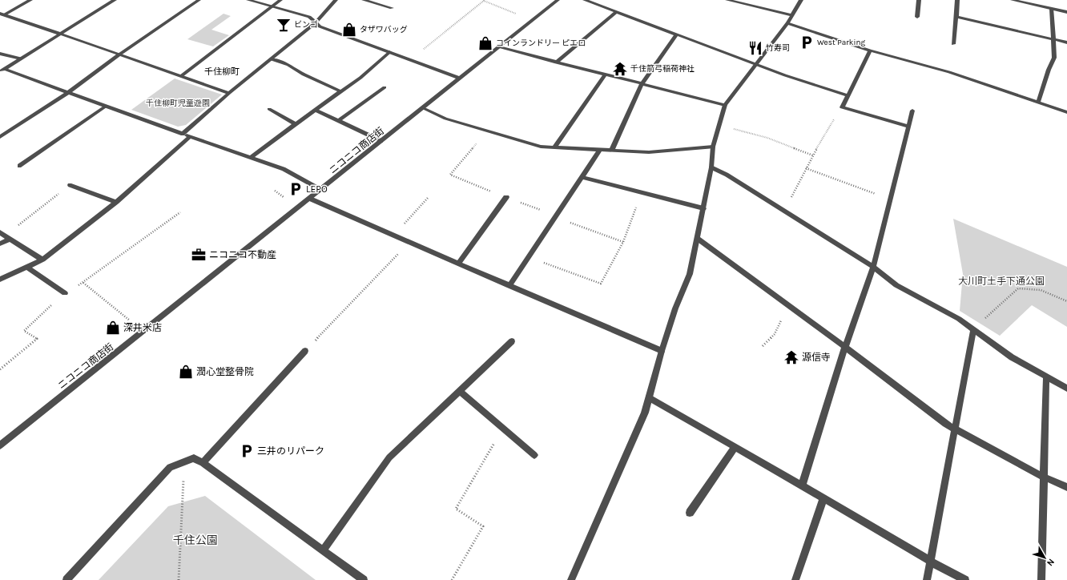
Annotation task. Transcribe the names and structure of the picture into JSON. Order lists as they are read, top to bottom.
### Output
{
  "streets": {
    "street": ["ニコニコ商店街"]
  },
  "districts": ["千住柳町"],
  "parks": ["千住柳町児童遊園", "大川町土手下通公園", "千住公園"],
  "places": {
    "bar": ["ビンゴ"],
    "shop": [
      "タザワバッグ",
      "コインランドリー ピエロ",
      "深井米店",
      "潤心堂整骨院"
    ],
    "parking": ["West Parking", "LEPO", "三井のリパーク"],
    "restaurant": ["竹寿司"],
    "temple": ["千住箭弓稲荷神社", "源信寺"],
    "office": ["ニコニコ不動産"]
  },
  "north": "bottom right"
}
